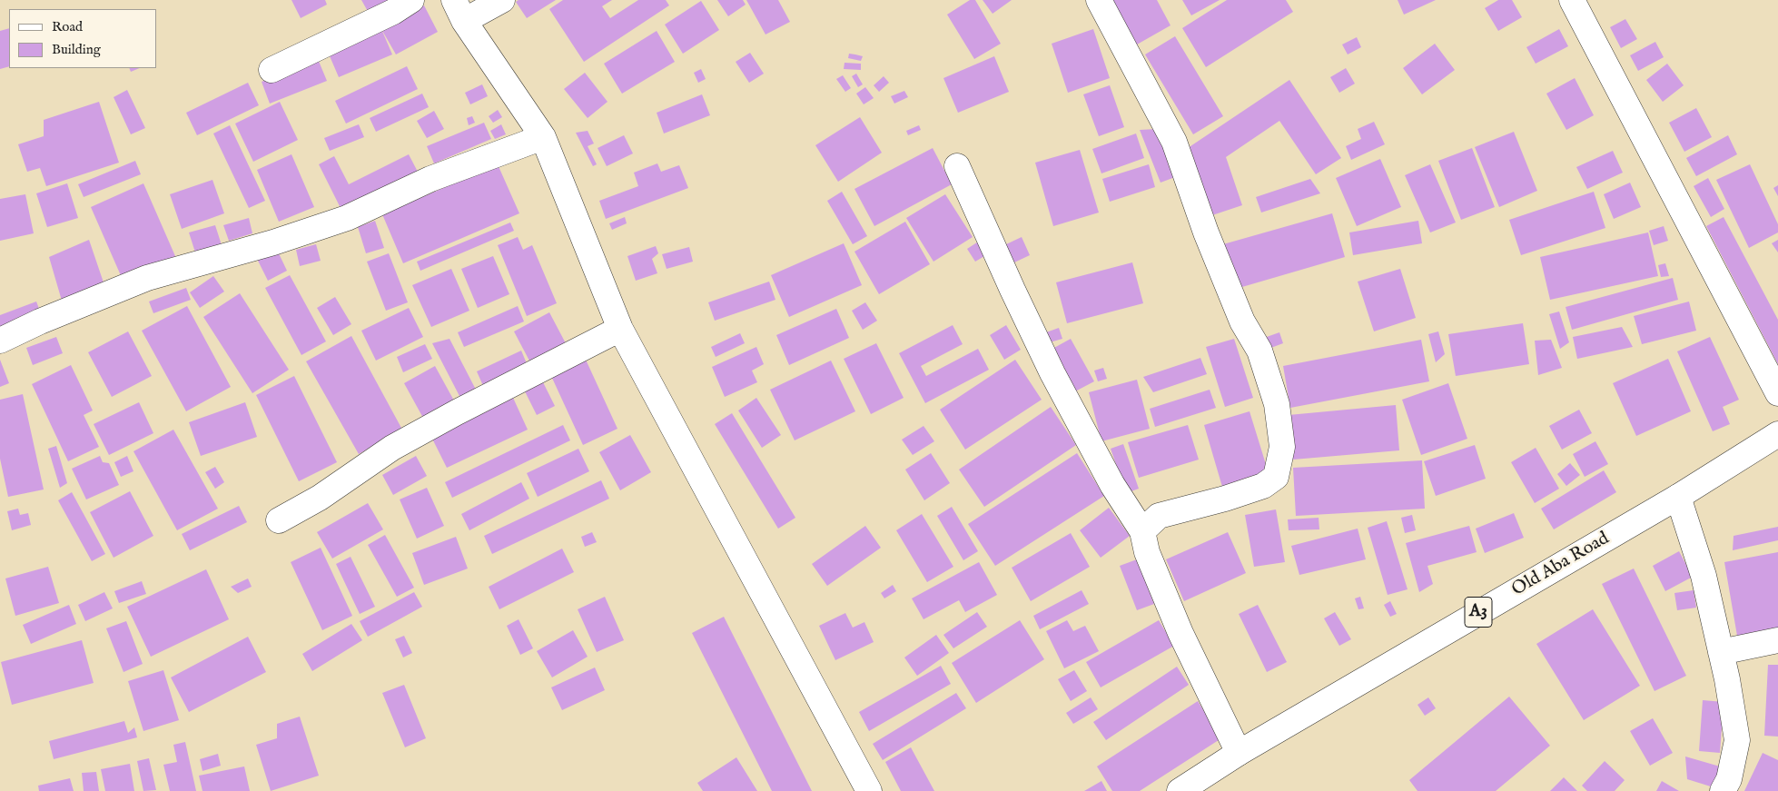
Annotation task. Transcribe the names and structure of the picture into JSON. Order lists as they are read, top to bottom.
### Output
{
  "streets": {
    "street": ["Old Aba Road", "A3"]
  },
  "legend": ["Road", "Building"]
}
